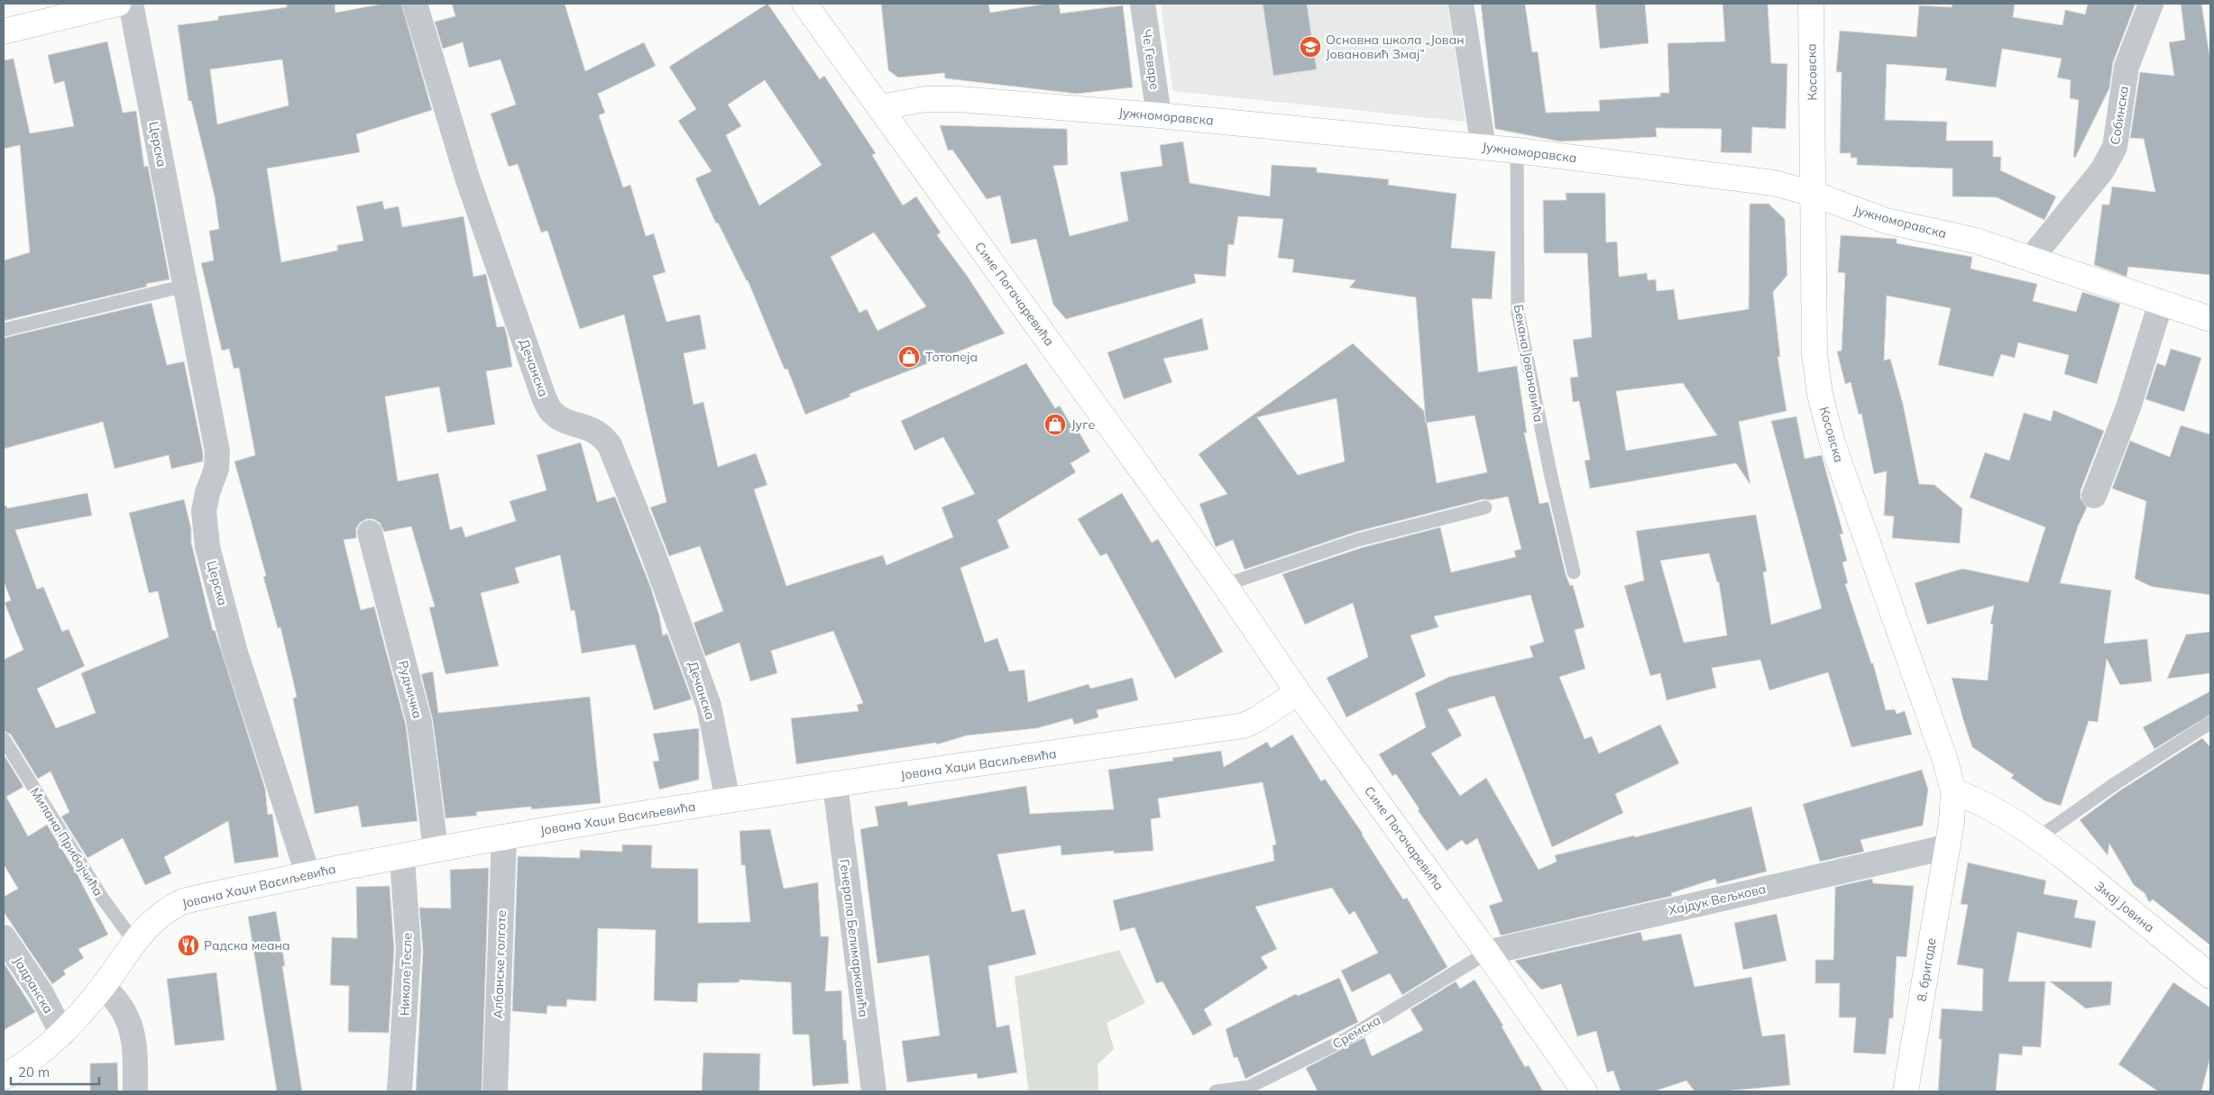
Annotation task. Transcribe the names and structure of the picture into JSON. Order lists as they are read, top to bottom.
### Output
{
  "streets": {
    "street": [
      "Че Геваре",
      "Косовска",
      "Собинска",
      "Јужноморавска",
      "Церска",
      "Симе Погачаревића",
      "Дечанска",
      "Рудничка",
      "Јована Хаџи Васиљевића",
      "Хајдук Вељкова",
      "Змај Јовина",
      "Генерала Белимарковића",
      "Албанске голготе",
      "8. бригаде",
      "Николе Тесле",
      "Јадранска"
    ],
    "lane": ["Бекана Јовановића", "Милана Прибојчића", "Сремска"]
  },
  "crossings": [
    ["Че Геваре", "Јужноморавска"],
    ["Косовска", "Јужноморавска"],
    ["Косовска", "Хајдук Вељкова"],
    ["Косовска", "Змај Јовина"],
    ["Косовска", "8. бригаде"],
    ["Собинска", "Јужноморавска"],
    ["Јужноморавска", "Симе Погачаревића"],
    ["Јужноморавска", "Бекана Јовановића"],
    ["Церска", "Јована Хаџи Васиљевића"],
    ["Симе Погачаревића", "Јована Хаџи Васиљевића"],
    ["Симе Погачаревића", "Хајдук Вељкова"],
    ["Симе Погачаревића", "Сремска"],
    ["Дечанска", "Јована Хаџи Васиљевића"],
    ["Рудничка", "Јована Хаџи Васиљевића"],
    ["Јована Хаџи Васиљевића", "Милана Прибојчића"],
    ["Јована Хаџи Васиљевића", "Генерала Белимарковића"],
    ["Јована Хаџи Васиљевића", "Албанске голготе"],
    ["Јована Хаџи Васиљевића", "Николе Тесле"],
    ["Јована Хаџи Васиљевића", "Јадранска"],
    ["Хајдук Вељкова", "8. бригаде"],
    ["Хајдук Вељкова", "Сремска"]
  ],
  "places": {
    "school or university": ["Основна школа „Јован Јовановић Змај”"],
    "shop": ["Тотопеја", "Југе"],
    "restaurant": ["Радска меана"]
  },
  "scale_bar": "20 m"
}
